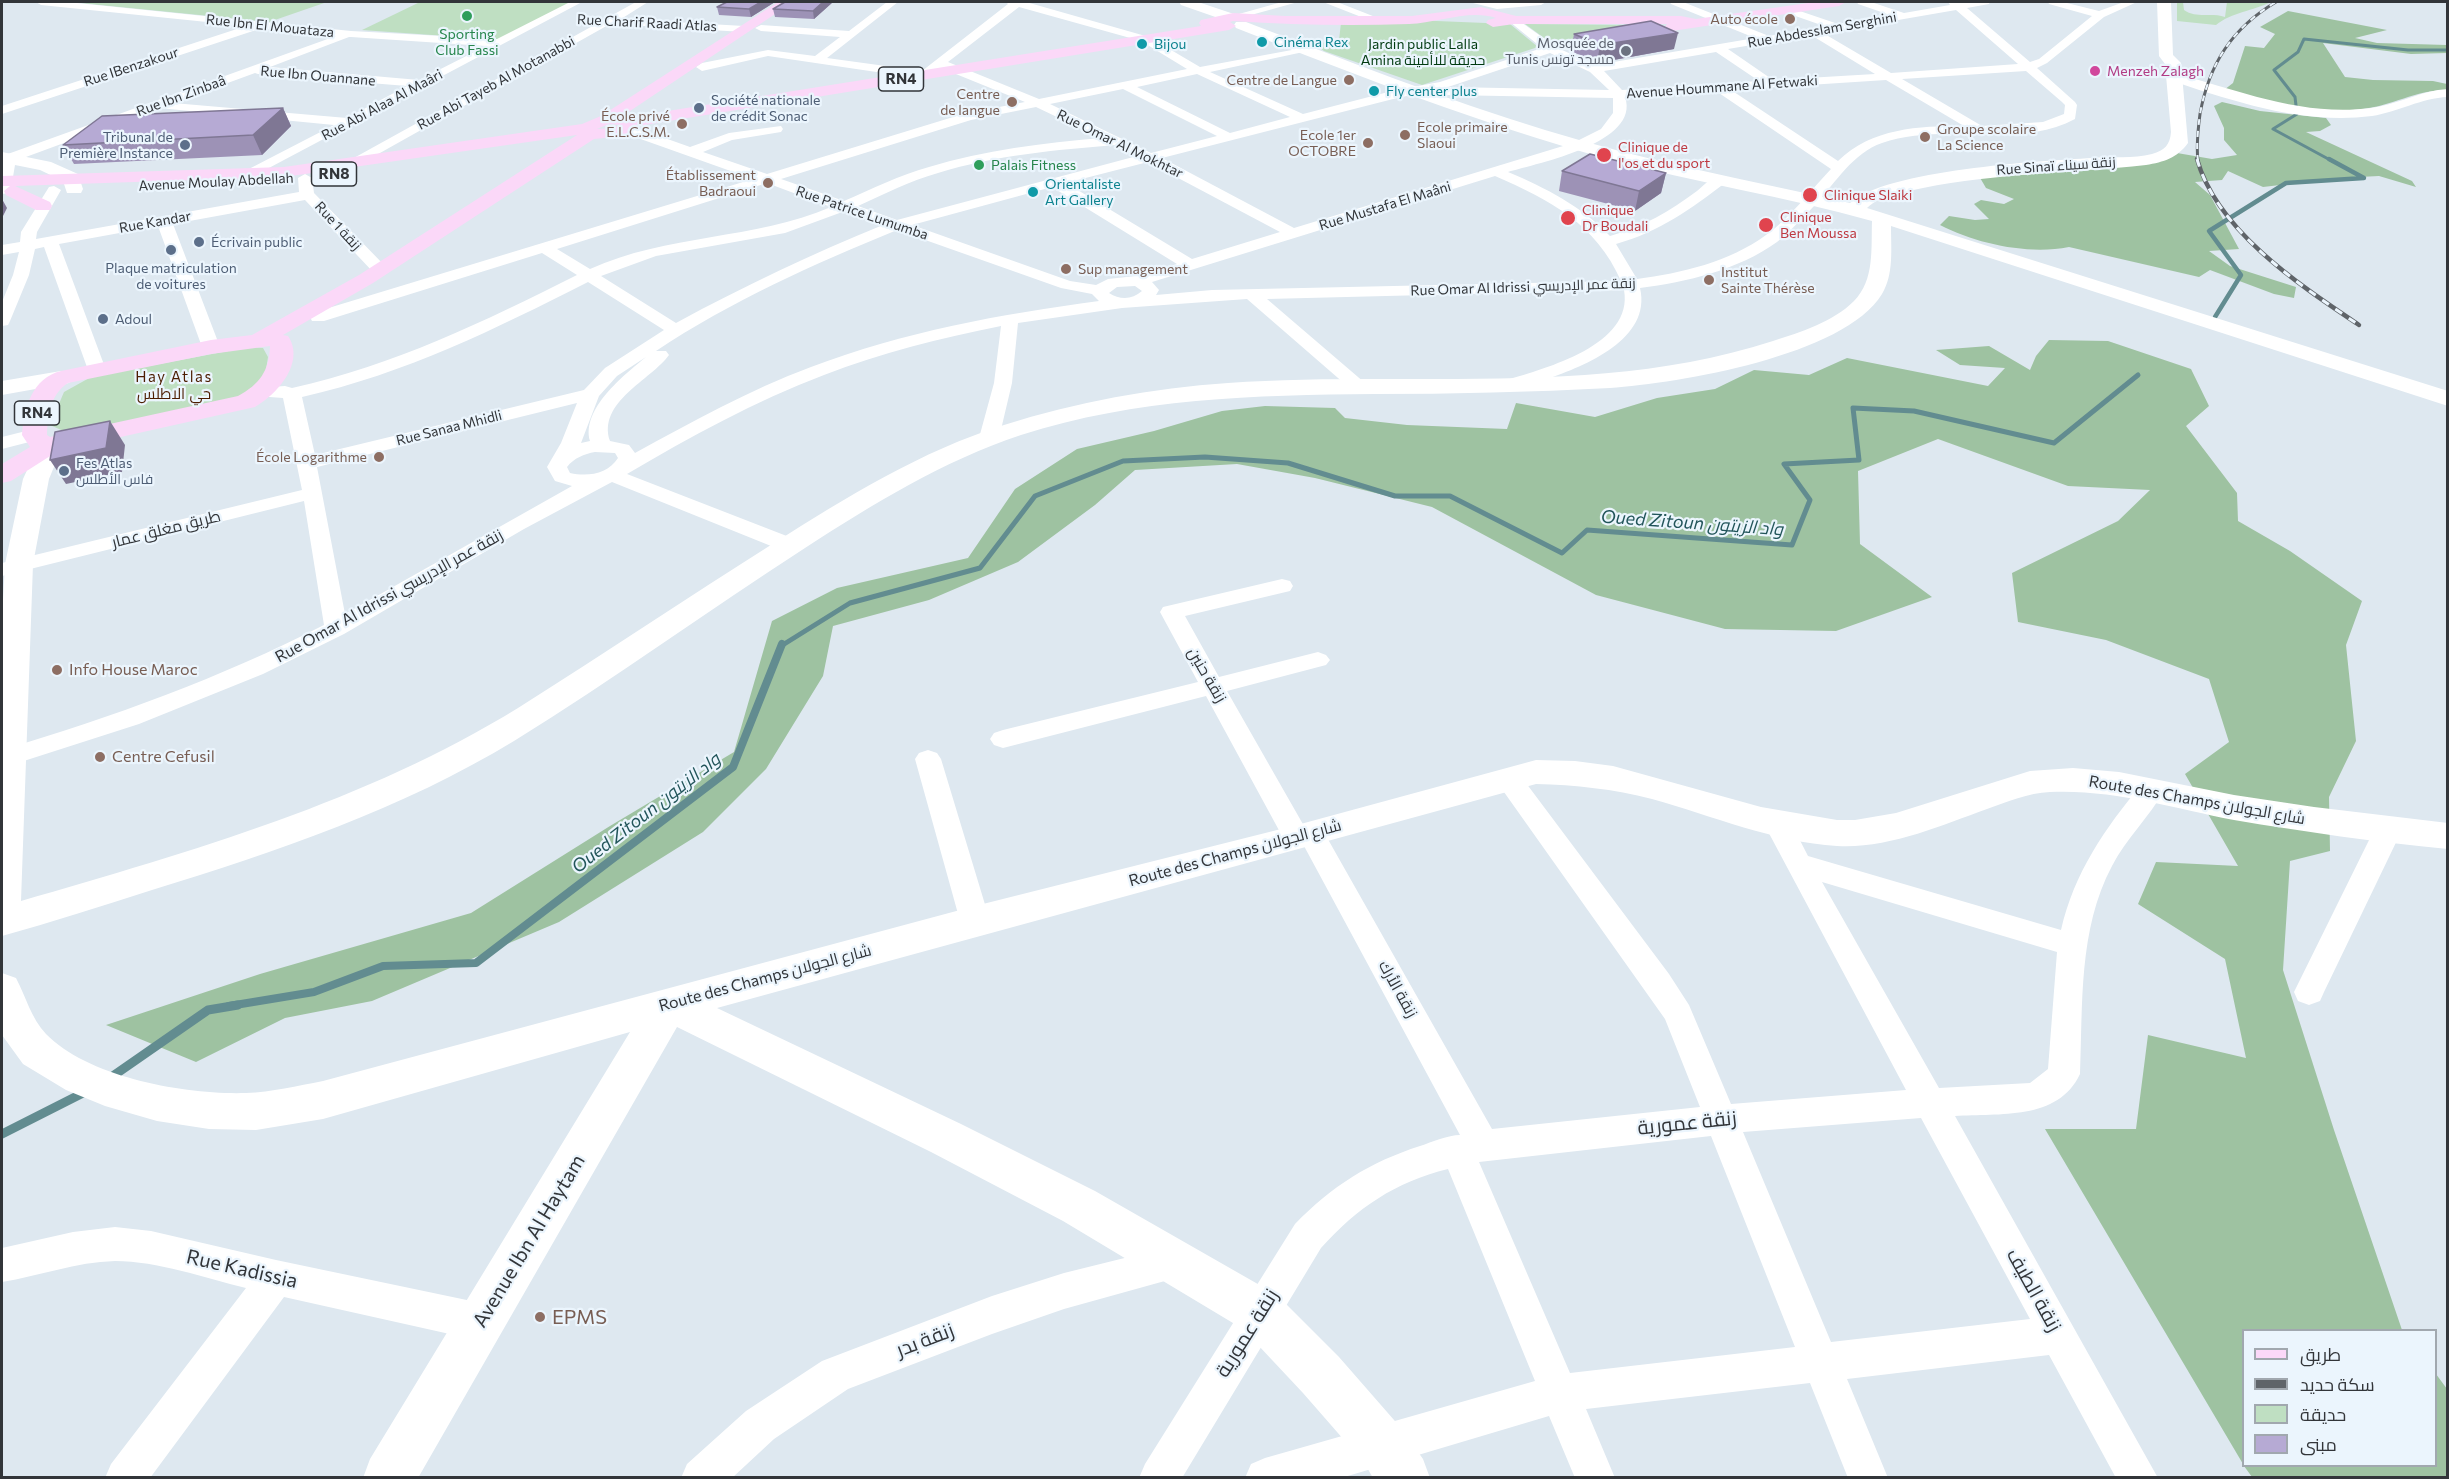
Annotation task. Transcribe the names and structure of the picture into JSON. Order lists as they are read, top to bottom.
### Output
{
  "streets": {
    "main road": ["RN4", "RN8", "Avenue Moulay Abdellah"],
    "street": [
      "Rue Charif Raadi Atlas",
      "Rue Ibn El Mouataza",
      "Rue Abdesslam Serghini",
      "Rue IBenzakour",
      "Rue Ibn Ouannane",
      "Rue Abi Tayeb Al Motanabbi",
      "Avenue Hoummane Al Fetwaki",
      "Rue Ibn Zinbaâ",
      "Rue Abi Alaa Al Maâri",
      "Rue Omar Al Mokhtar",
      "Rue Sinaï زنقة سيناء",
      "Rue Mustafa El Maâni",
      "Rue Patrice Lumumba",
      "Rue Kandar",
      "Rue 1 زنقة",
      "Rue Omar Al Idrissi زنقة عمر الإدريسي",
      "Rue Sanaa Mhidli",
      "طريق مغلق عمار",
      "زنقة حنين",
      "Route des Champs شارع الجولان",
      "زنقة الأرك",
      "زنقة عمورية",
      "Avenue Ibn Al Haytam",
      "Rue Kadissia",
      "زنقة الطيف",
      "زنقة بدر"
    ]
  },
  "crossings": [
    ["Rue Charif Raadi Atlas", "Rue Abi Tayeb Al Motanabbi"],
    ["Rue Charif Raadi Atlas", "Rue Abi Alaa Al Maâri"],
    ["Rue Ibn El Mouataza", "Rue IBenzakour"],
    ["Rue Ibn El Mouataza", "Rue Ibn Zinbaâ"],
    ["Rue Ibn El Mouataza", "Rue Abi Alaa Al Maâri"],
    ["Rue Ibn Ouannane", "Rue Ibn Zinbaâ"],
    ["Rue Ibn Ouannane", "Rue Abi Alaa Al Maâri"],
    ["RN4", "Rue Omar Al Mokhtar"],
    ["RN4", "RN8"],
    ["RN4", "Avenue Moulay Abdellah"],
    ["RN4", "Rue Patrice Lumumba"],
    ["RN4", "Rue 1 زنقة"],
    ["Rue Abi Tayeb Al Motanabbi", "Avenue Moulay Abdellah"],
    ["Avenue Hoummane Al Fetwaki", "Rue Mustafa El Maâni"],
    ["Avenue Hoummane Al Fetwaki", "Rue Omar Al Idrissi زنقة عمر الإدريسي"],
    ["Rue Abi Alaa Al Maâri", "Avenue Moulay Abdellah"],
    ["Rue Omar Al Mokhtar", "Rue Mustafa El Maâni"],
    ["RN8", "Avenue Moulay Abdellah"],
    ["RN8", "Rue Patrice Lumumba"],
    ["Avenue Moulay Abdellah", "Rue Kandar"],
    ["Avenue Moulay Abdellah", "Rue 1 زنقة"],
    ["Rue Mustafa El Maâni", "Rue Omar Al Idrissi زنقة عمر الإدريسي"],
    ["Rue Patrice Lumumba", "Rue Omar Al Idrissi زنقة عمر الإدريسي"],
    ["Rue Kandar", "Rue 1 زنقة"],
    ["زنقة حنين", "Route des Champs شارع الجولان"],
    ["زنقة حنين", "زنقة الأرك"],
    ["Route des Champs شارع الجولان", "زنقة الأرك"],
    ["Route des Champs شارع الجولان", "زنقة عمورية"],
    ["Route des Champs شارع الجولان", "Avenue Ibn Al Haytam"],
    ["Route des Champs شارع الجولان", "زنقة الطيف"],
    ["زنقة الأرك", "زنقة عمورية"],
    ["زنقة عمورية", "زنقة الطيف"],
    ["Avenue Ibn Al Haytam", "Rue Kadissia"]
  ],
  "districts": ["Hay Atlas حي الاطلس"],
  "water": ["Oued Zitoun واد الزيتون"],
  "parks": ["Jardin public Lalla Amina حديقة للاأمينة"],
  "places": [
    "Sporting Club Fassi",
    "Auto école",
    "Cinéma Rex",
    "Bijou",
    "Mosquée de Tunis مسجد تونس",
    "Menzeh Zalagh",
    "Centre de Langue",
    "Fly center plus",
    "Centre de langue",
    "Société nationale de crédit Sonac",
    "École privé E.L.C.S.M.",
    "Ecole primaire Slaoui",
    "Groupe scolaire La Science",
    "Ecole 1er OCTOBRE",
    "Tribunal de Première Instance",
    "Clinique de l'os et du sport",
    "Palais Fitness",
    "Établissement Badraoui",
    "Orientaliste Art Gallery",
    "Clinique Slaiki",
    "Clinique Dr Boudali",
    "Clinique Ben Moussa",
    "Écrivain public",
    "Plaque matriculation de voitures",
    "Sup management",
    "Institut Sainte Thérèse",
    "Adoul",
    "École Logarithme",
    "Fes Atlas فاس الأطلس",
    "Info House Maroc",
    "Centre Cefusil",
    "EPMS"
  ],
  "legend": [
    "طريق",
    "سكة حديد",
    "حديقة",
    "مبنى"
  ]
}
